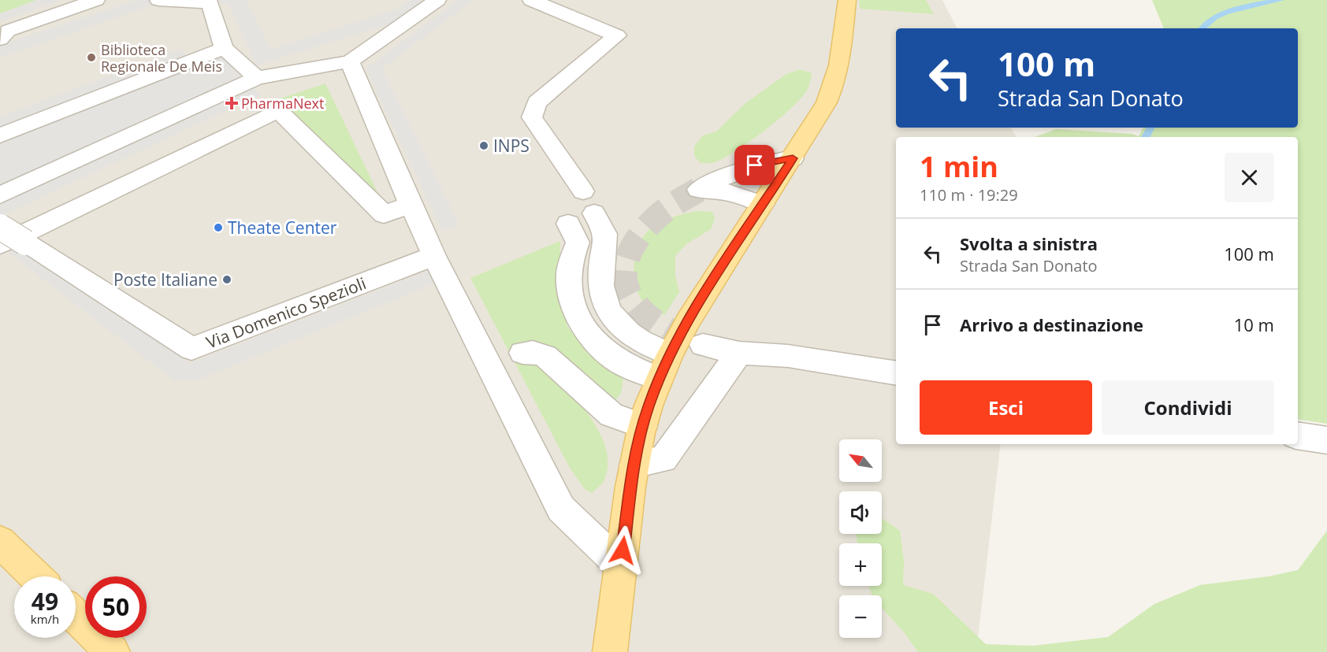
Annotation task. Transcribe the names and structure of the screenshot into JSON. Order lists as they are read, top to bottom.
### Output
{
  "streets": {
    "street": ["Via Domenico Spezioli"]
  },
  "places": {
    "other": [
      "Biblioteca Regionale De Meis",
      "INPS",
      "Theate Center",
      "Poste Italiane"
    ],
    "health": ["PharmaNext"]
  },
  "north": "top left",
  "page": {
    "turn": ["100 m", "Strada San Donato"],
    "heading": ["1 min", "110 m · 19:29"],
    "list": [
      {
        "name": "Svolta a sinistra",
        "note": "Strada San Donato",
        "value": "100 m"
      },
      {
        "name": "Arrivo a destinazione",
        "value": "10 m"
      }
    ],
    "buttons": ["Esci", "Condividi"],
    "map_buttons": ["+", "−"],
    "speed": "49 km/h",
    "limit": "50"
  }
}
